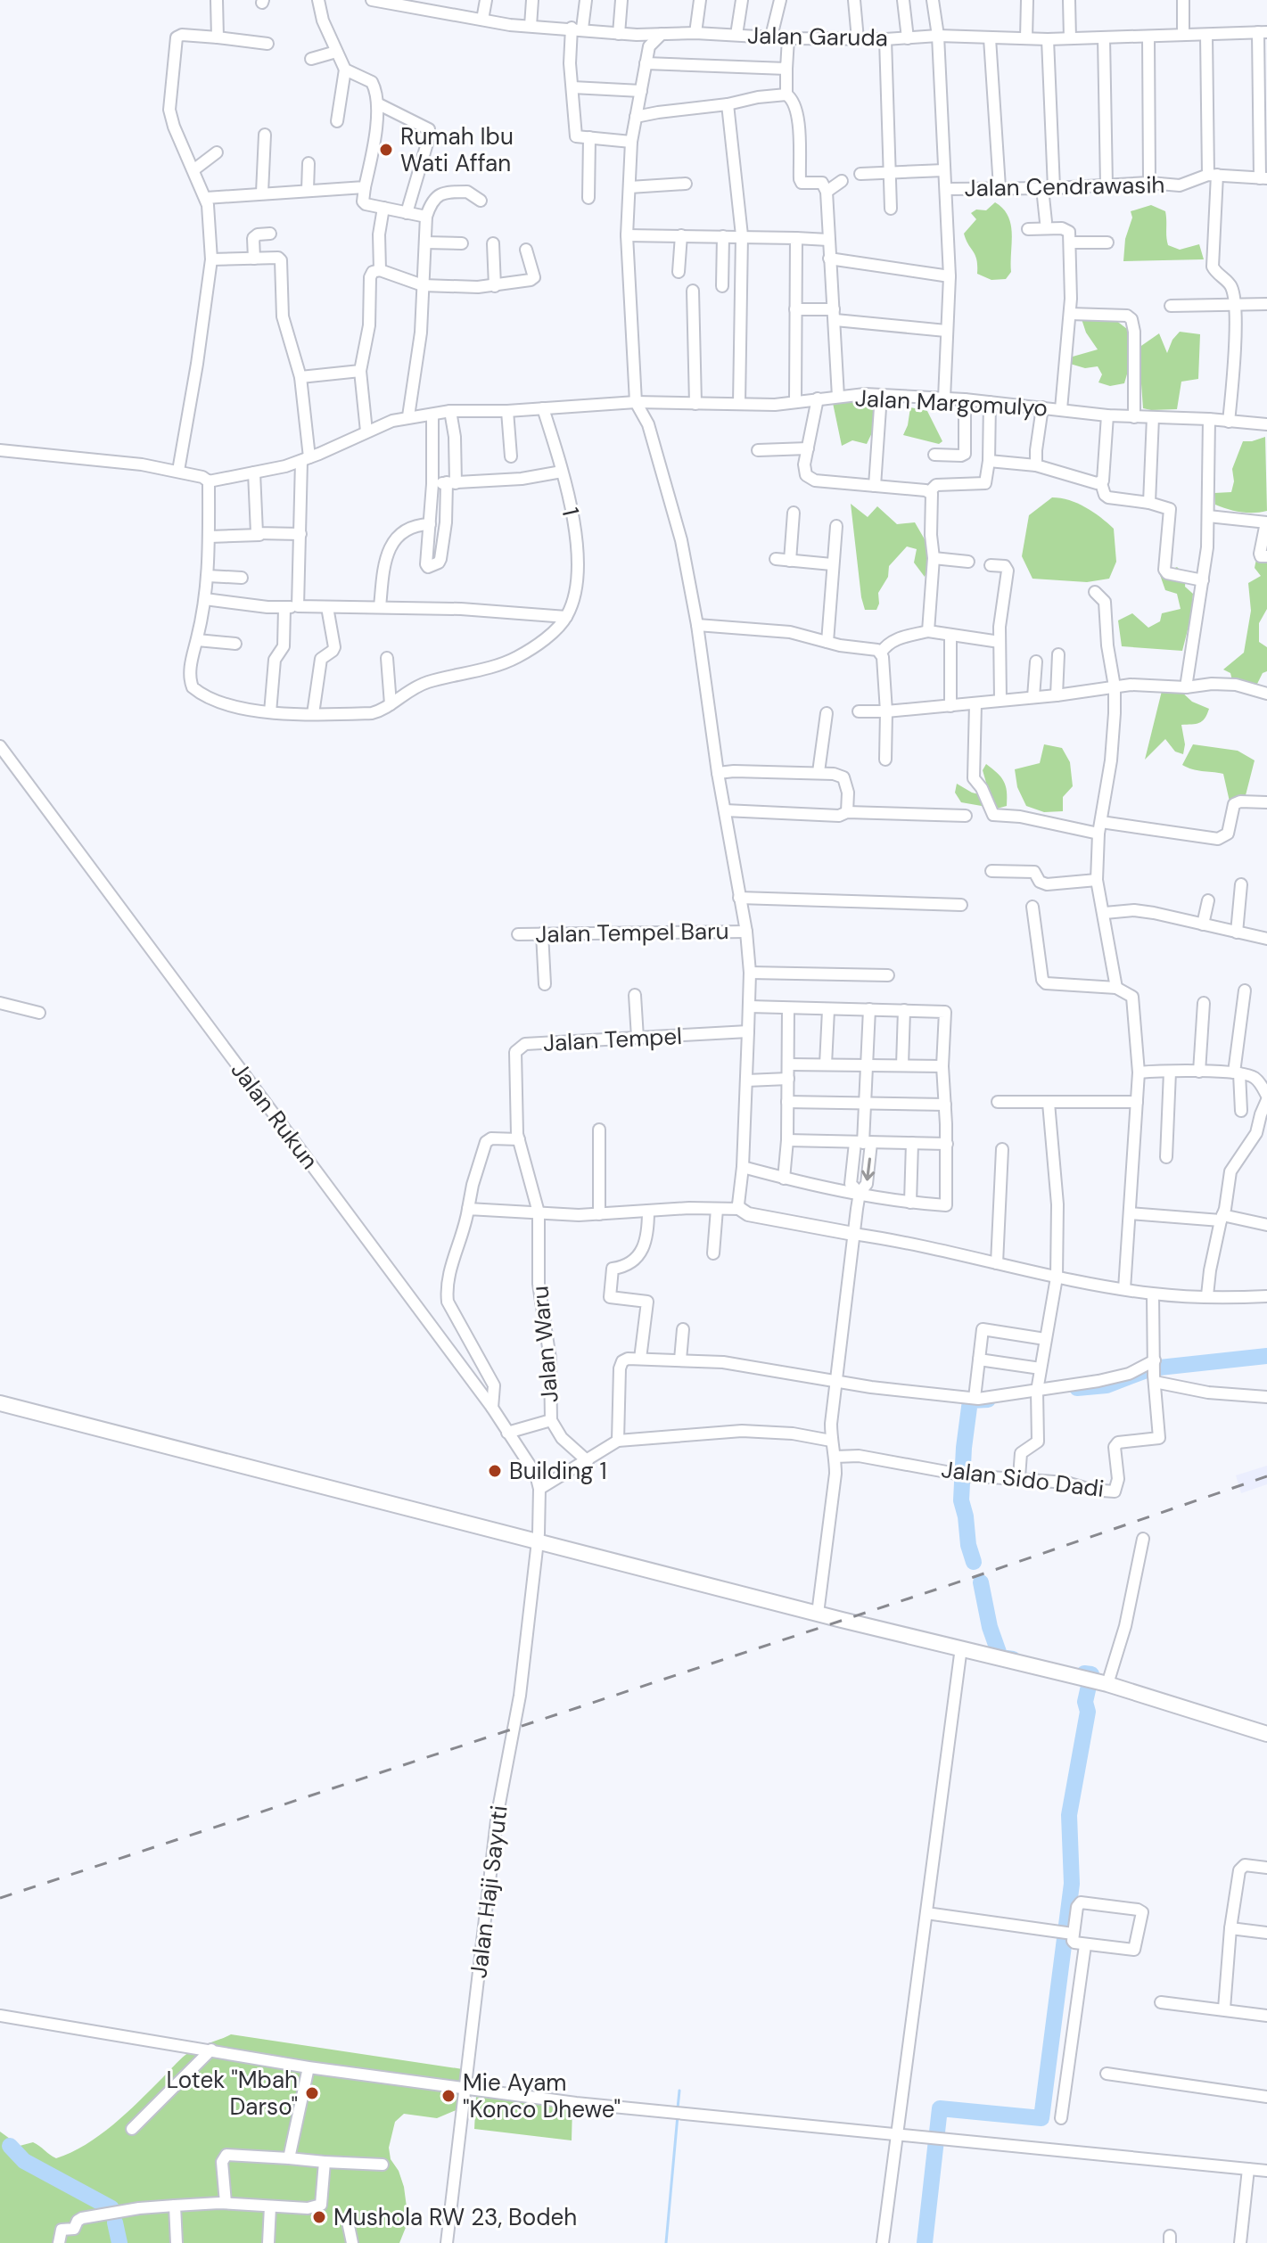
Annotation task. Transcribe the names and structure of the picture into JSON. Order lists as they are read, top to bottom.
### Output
{
  "streets": {
    "street": [
      "Jalan Garuda",
      "Jalan Cendrawasih",
      "Jalan Margomulyo",
      "1",
      "Jalan Tempel Baru",
      "Jalan Tempel",
      "Jalan Rukun",
      "Jalan Waru",
      "Jalan Sido Dadi",
      "Jalan Haji Sayuti"
    ]
  },
  "crossings": [
    ["Jalan Margomulyo", "1"],
    ["Jalan Tempel", "Jalan Waru"],
    ["Jalan Rukun", "Jalan Haji Sayuti"]
  ],
  "places": [
    "Rumah Ibu Wati Affan",
    "Building 1",
    "Lotek \"Mbah Darso\"",
    "Mie Ayam \"Konco Dhewe\"",
    "Mushola RW 23, Bodeh"
  ]
}
